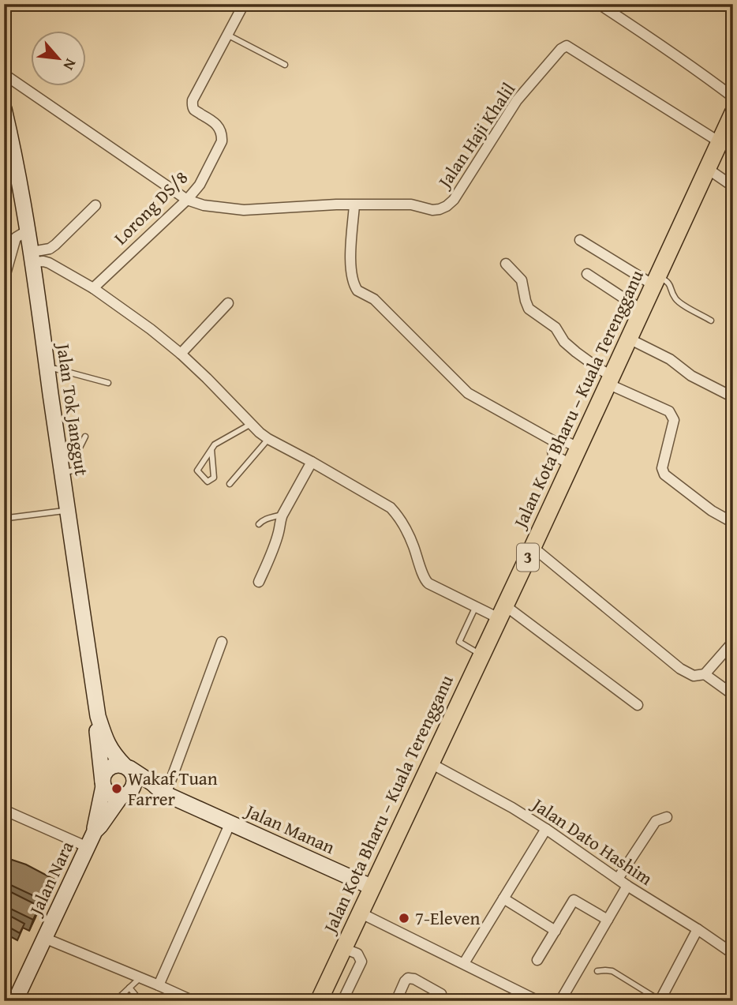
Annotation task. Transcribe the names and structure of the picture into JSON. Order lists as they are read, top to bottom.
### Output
{
  "streets": {
    "main road": [
      "Jalan Kota Bharu – Kuala Terengganu",
      "Jalan Tok Janggut",
      "3",
      "Jalan Manan",
      "Jalan Nara"
    ],
    "street": ["Jalan Haji Khalil", "Lorong DS/8", "Jalan Dato Hashim"]
  },
  "crossings": [
    ["Jalan Haji Khalil", "Lorong DS/8"],
    ["Jalan Haji Khalil", "Jalan Kota Bharu – Kuala Terengganu"],
    ["Jalan Kota Bharu – Kuala Terengganu", "Jalan Manan"],
    ["Jalan Kota Bharu – Kuala Terengganu", "Jalan Dato Hashim"],
    ["Jalan Tok Janggut", "Jalan Manan"],
    ["Jalan Tok Janggut", "Jalan Nara"],
    ["Jalan Manan", "Jalan Nara"]
  ],
  "places": ["Wakaf Tuan Farrer", "7-Eleven"],
  "north": "bottom right"
}
